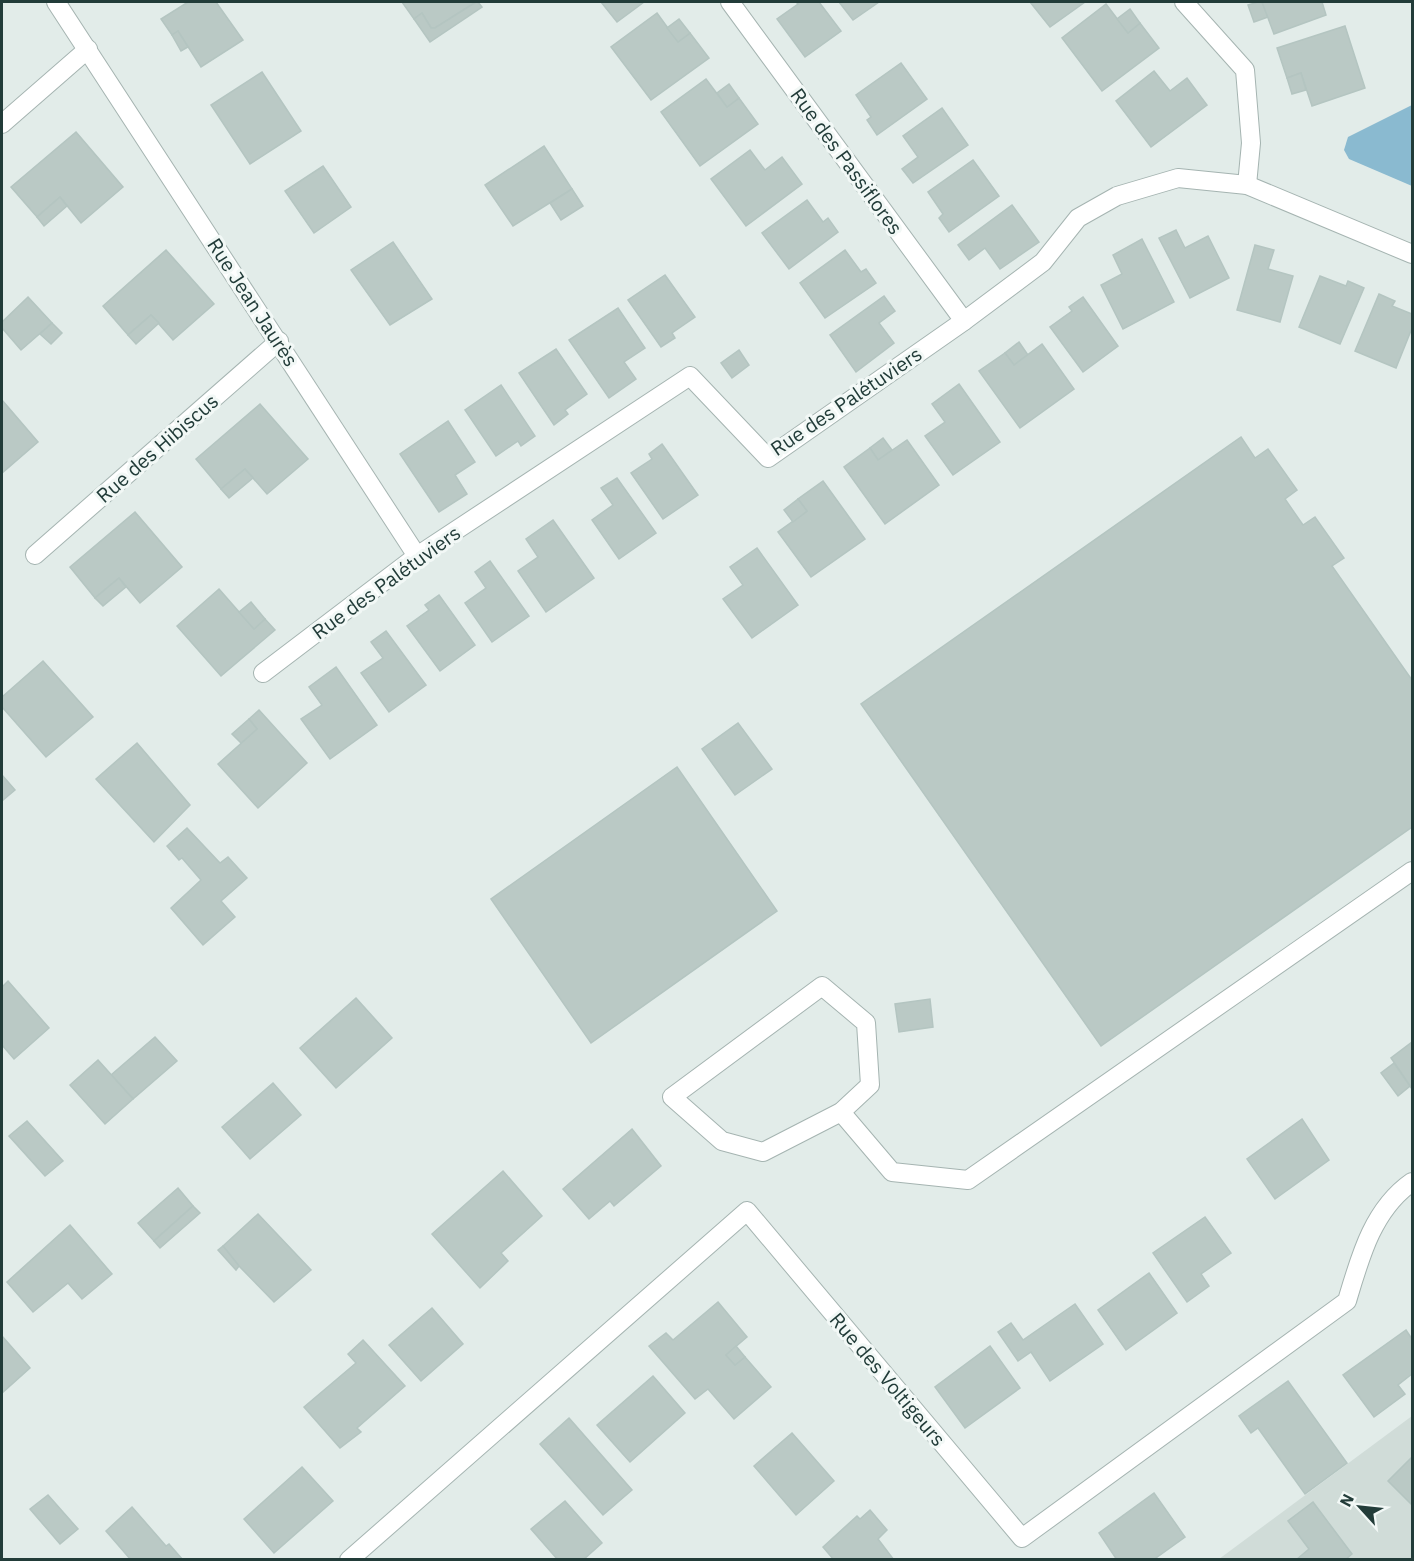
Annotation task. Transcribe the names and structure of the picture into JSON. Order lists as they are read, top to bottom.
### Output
{
  "streets": {
    "street": [
      "Rue des Passiflores",
      "Rue Jean Jaurès",
      "Rue des Palétuviers",
      "Rue des Hibiscus",
      "Rue des Voltigeurs"
    ]
  },
  "crossings": [
    ["Rue des Passiflores", "Rue des Palétuviers"],
    ["Rue Jean Jaurès", "Rue des Palétuviers"],
    ["Rue Jean Jaurès", "Rue des Hibiscus"]
  ],
  "north": "top left"
}
